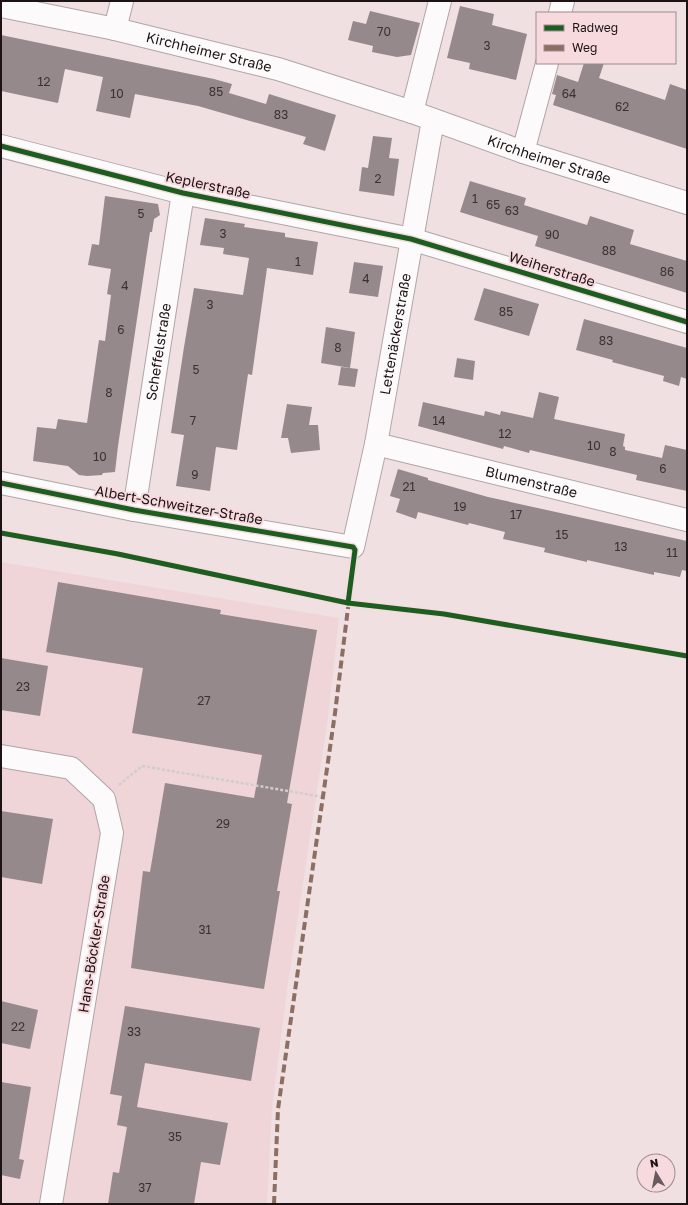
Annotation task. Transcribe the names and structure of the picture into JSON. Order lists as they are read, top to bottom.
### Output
{
  "streets": {
    "street": [
      "Kirchheimer Straße",
      "Keplerstraße",
      "Weiherstraße",
      "Lettenäckerstraße",
      "Scheffelstraße",
      "Blumenstraße",
      "Albert-Schweitzer-Straße",
      "Hans-Böckler-Straße"
    ]
  },
  "crossings": [
    ["Kirchheimer Straße", "Lettenäckerstraße"],
    ["Keplerstraße", "Weiherstraße"],
    ["Keplerstraße", "Lettenäckerstraße"],
    ["Keplerstraße", "Scheffelstraße"],
    ["Weiherstraße", "Lettenäckerstraße"],
    ["Lettenäckerstraße", "Blumenstraße"],
    ["Lettenäckerstraße", "Albert-Schweitzer-Straße"],
    ["Scheffelstraße", "Albert-Schweitzer-Straße"]
  ],
  "house_numbers": [
    "70",
    "3",
    "12",
    "85",
    "10",
    "64",
    "62",
    "83",
    "2",
    "1",
    "65",
    "63",
    "5",
    "3",
    "90",
    "88",
    "1",
    "86",
    "4",
    "4",
    "3",
    "85",
    "6",
    "83",
    "8",
    "5",
    "8",
    "7",
    "14",
    "12",
    "10",
    "8",
    "10",
    "6",
    "9",
    "21",
    "19",
    "17",
    "15",
    "13",
    "11",
    "23",
    "27",
    "29",
    "31",
    "22",
    "33",
    "35",
    "37"
  ],
  "legend": ["Radweg", "Weg"],
  "north": "top"
}
